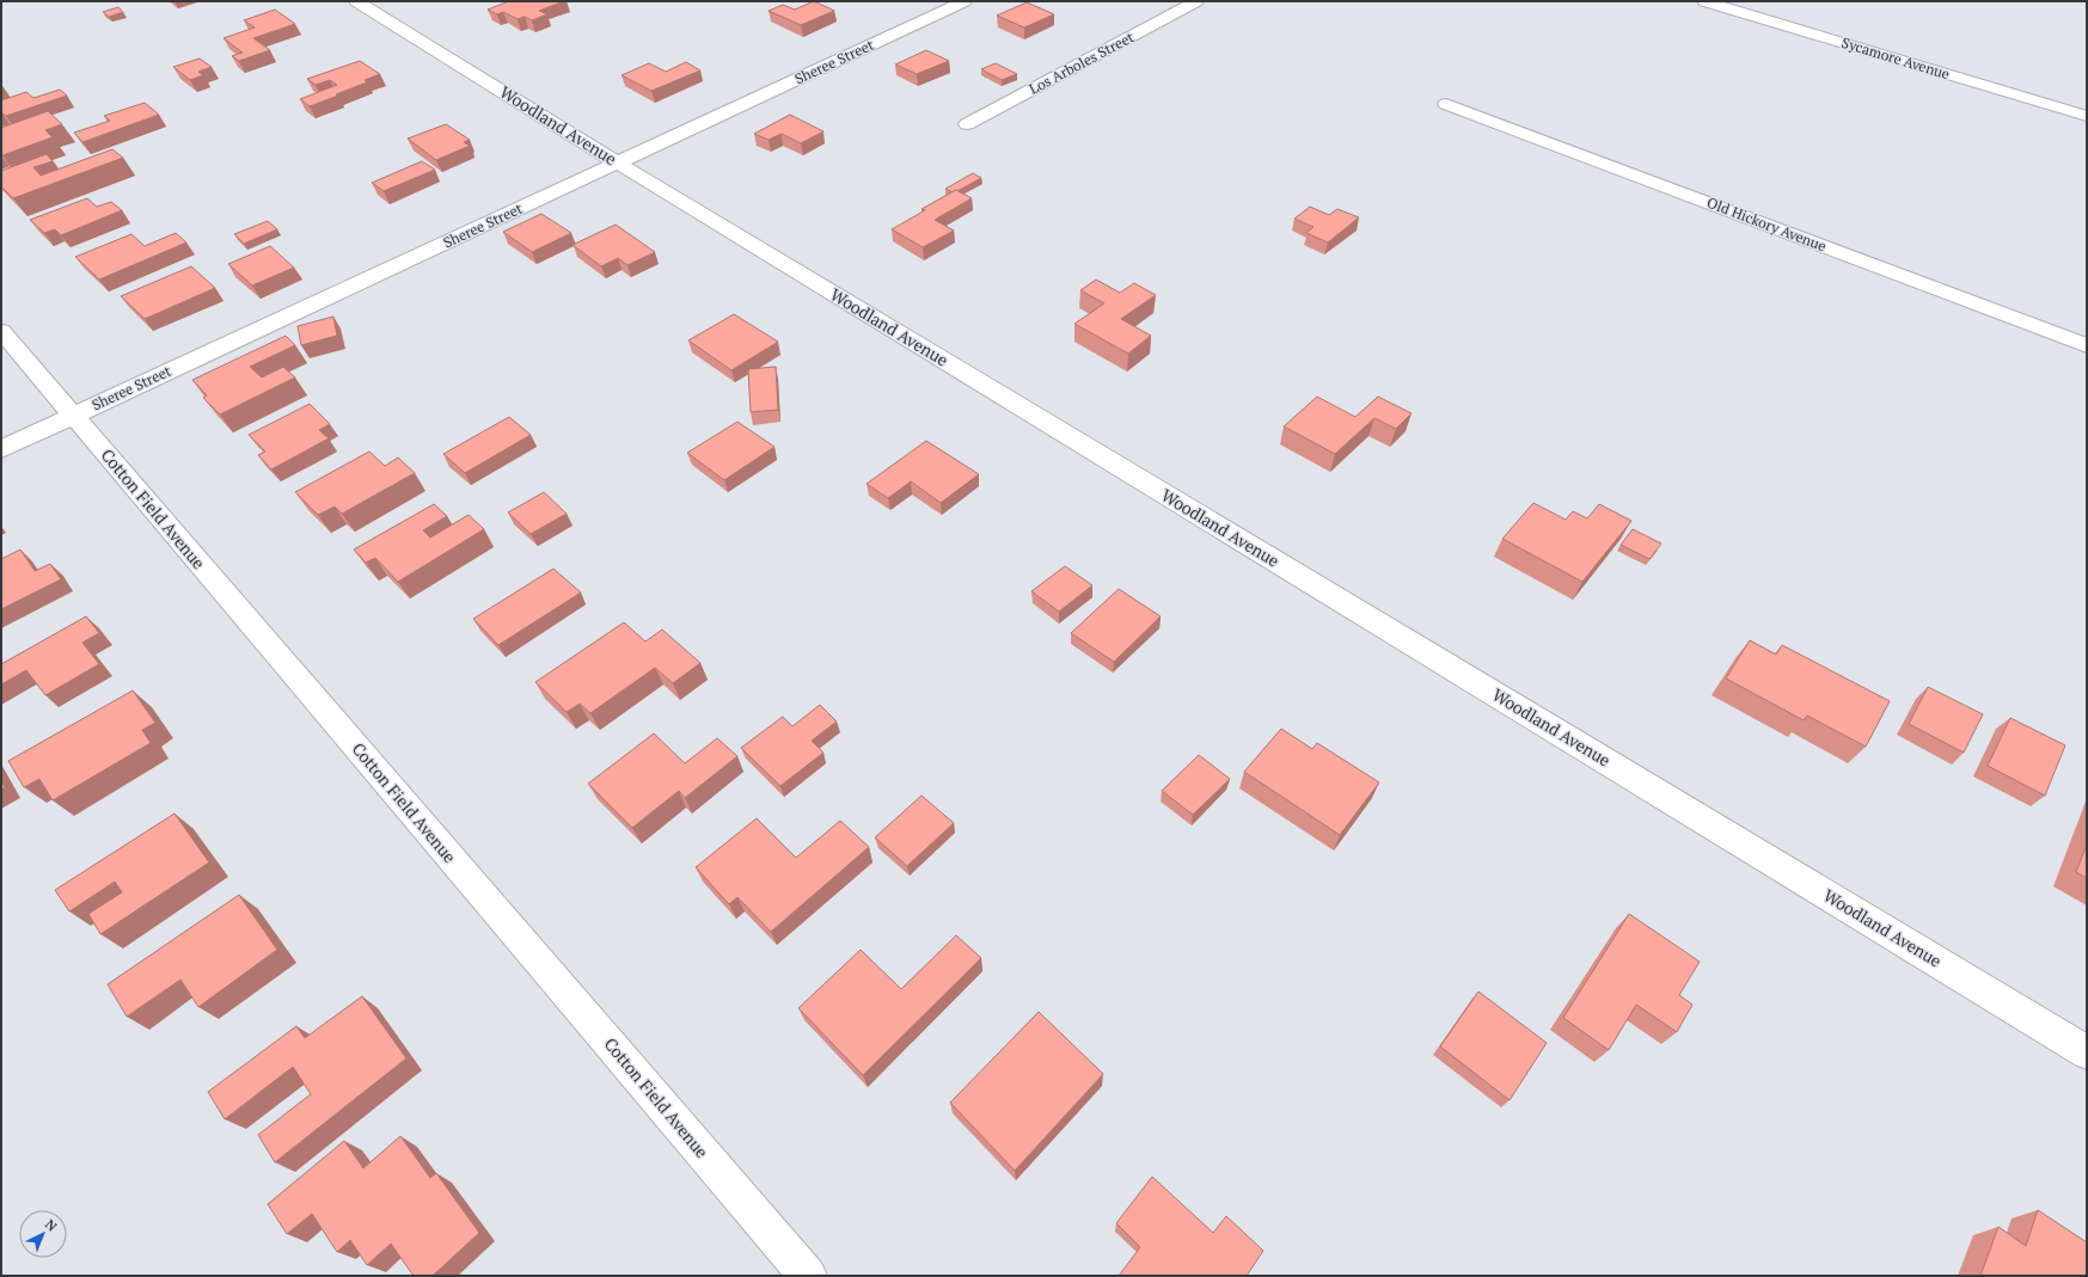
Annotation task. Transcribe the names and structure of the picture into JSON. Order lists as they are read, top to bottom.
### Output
{
  "streets": {
    "street": [
      "Sycamore Avenue",
      "Sheree Street",
      "Los Arboles Street",
      "Woodland Avenue",
      "Old Hickory Avenue",
      "Cotton Field Avenue"
    ]
  },
  "crossings": [
    ["Sheree Street", "Woodland Avenue"],
    ["Sheree Street", "Cotton Field Avenue"]
  ],
  "north": "top right"
}
